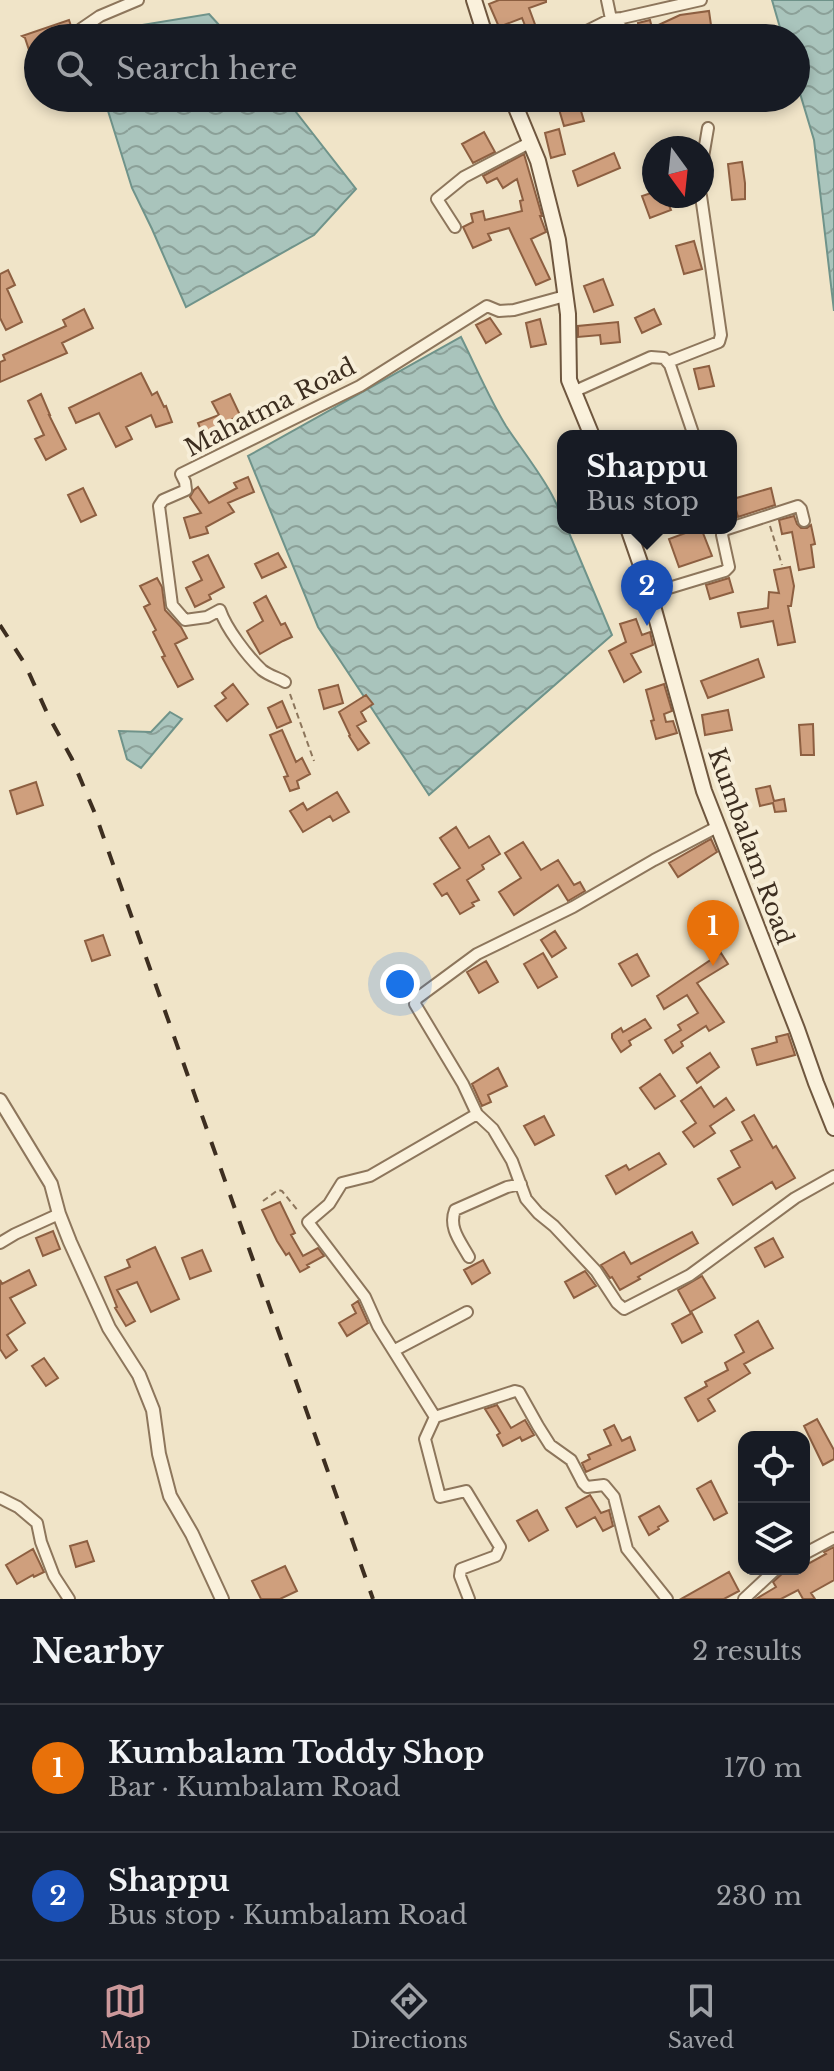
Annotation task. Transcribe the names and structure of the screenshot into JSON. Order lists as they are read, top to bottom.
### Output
{
  "streets": {
    "main road": ["Kumbalam Road"],
    "street": ["Mahatma Road"]
  },
  "north": "bottom",
  "page": {
    "search": "Search here",
    "popup": ["Shappu", "Bus stop"],
    "pins": ["2", "1"],
    "heading": ["Nearby", "2 results"],
    "list": [
      {
        "mark": "1",
        "name": "Kumbalam Toddy Shop",
        "note": "Bar · Kumbalam Road",
        "value": "170 m"
      },
      {
        "mark": "2",
        "name": "Shappu",
        "note": "Bus stop · Kumbalam Road",
        "value": "230 m"
      }
    ],
    "nav": ["Map", "Directions", "Saved"]
  }
}
